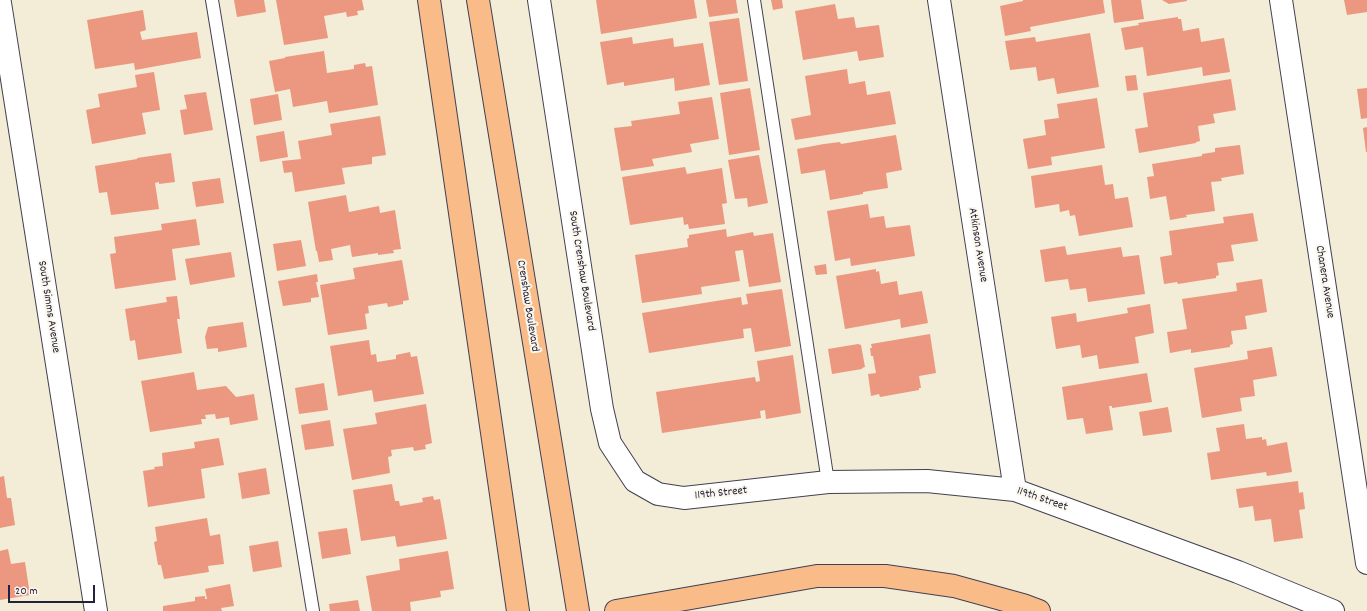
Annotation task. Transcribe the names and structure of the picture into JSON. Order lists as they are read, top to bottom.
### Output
{
  "streets": {
    "main road": ["Crenshaw Boulevard"],
    "street": [
      "Atkinson Avenue",
      "South Crenshaw Boulevard",
      "Chanera Avenue",
      "South Simms Avenue",
      "119th Street"
    ]
  },
  "crossings": [
    ["Atkinson Avenue", "119th Street"],
    ["South Crenshaw Boulevard", "119th Street"]
  ],
  "scale_bar": "20 m"
}
